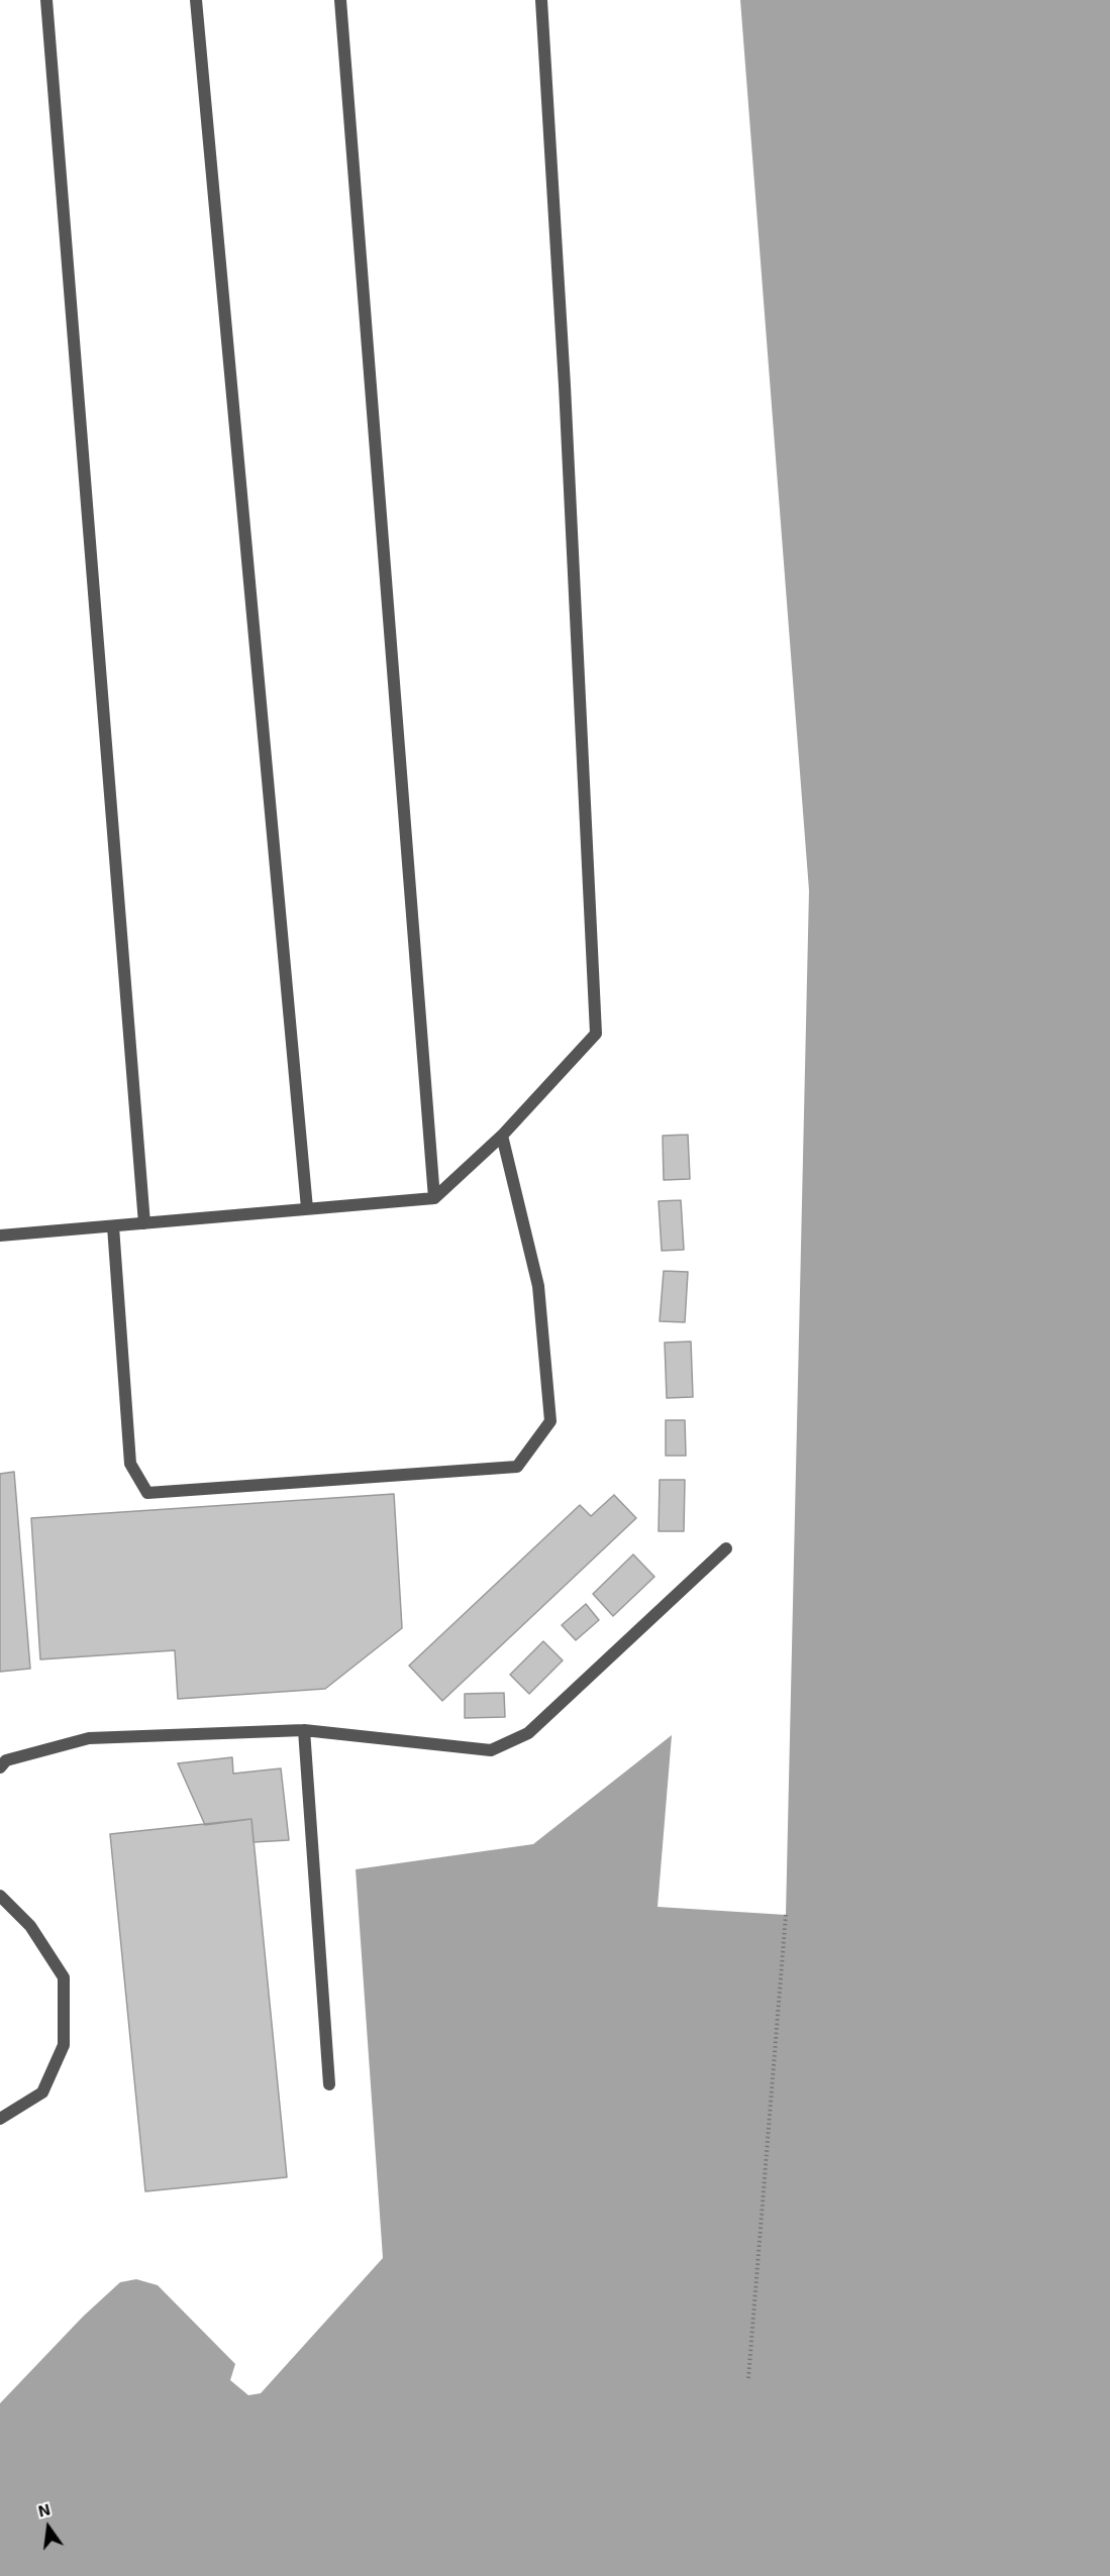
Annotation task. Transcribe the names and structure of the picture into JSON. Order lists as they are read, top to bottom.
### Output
{
  "north": "top"
}
